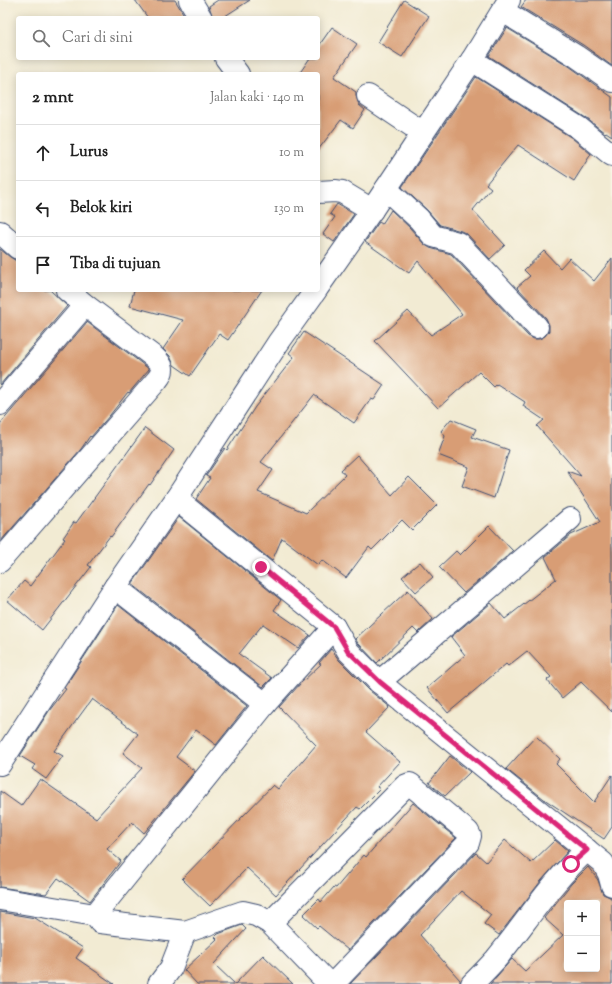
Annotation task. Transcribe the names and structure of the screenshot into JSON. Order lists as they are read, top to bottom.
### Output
{
  "page": {
    "search": "Cari di sini",
    "heading": ["2 mnt", "Jalan kaki · 140 m"],
    "list": [
      ["Lurus", "10 m"],
      ["Belok kiri", "130 m"],
      "Tiba di tujuan"
    ],
    "map_buttons": ["+", "−"]
  }
}
